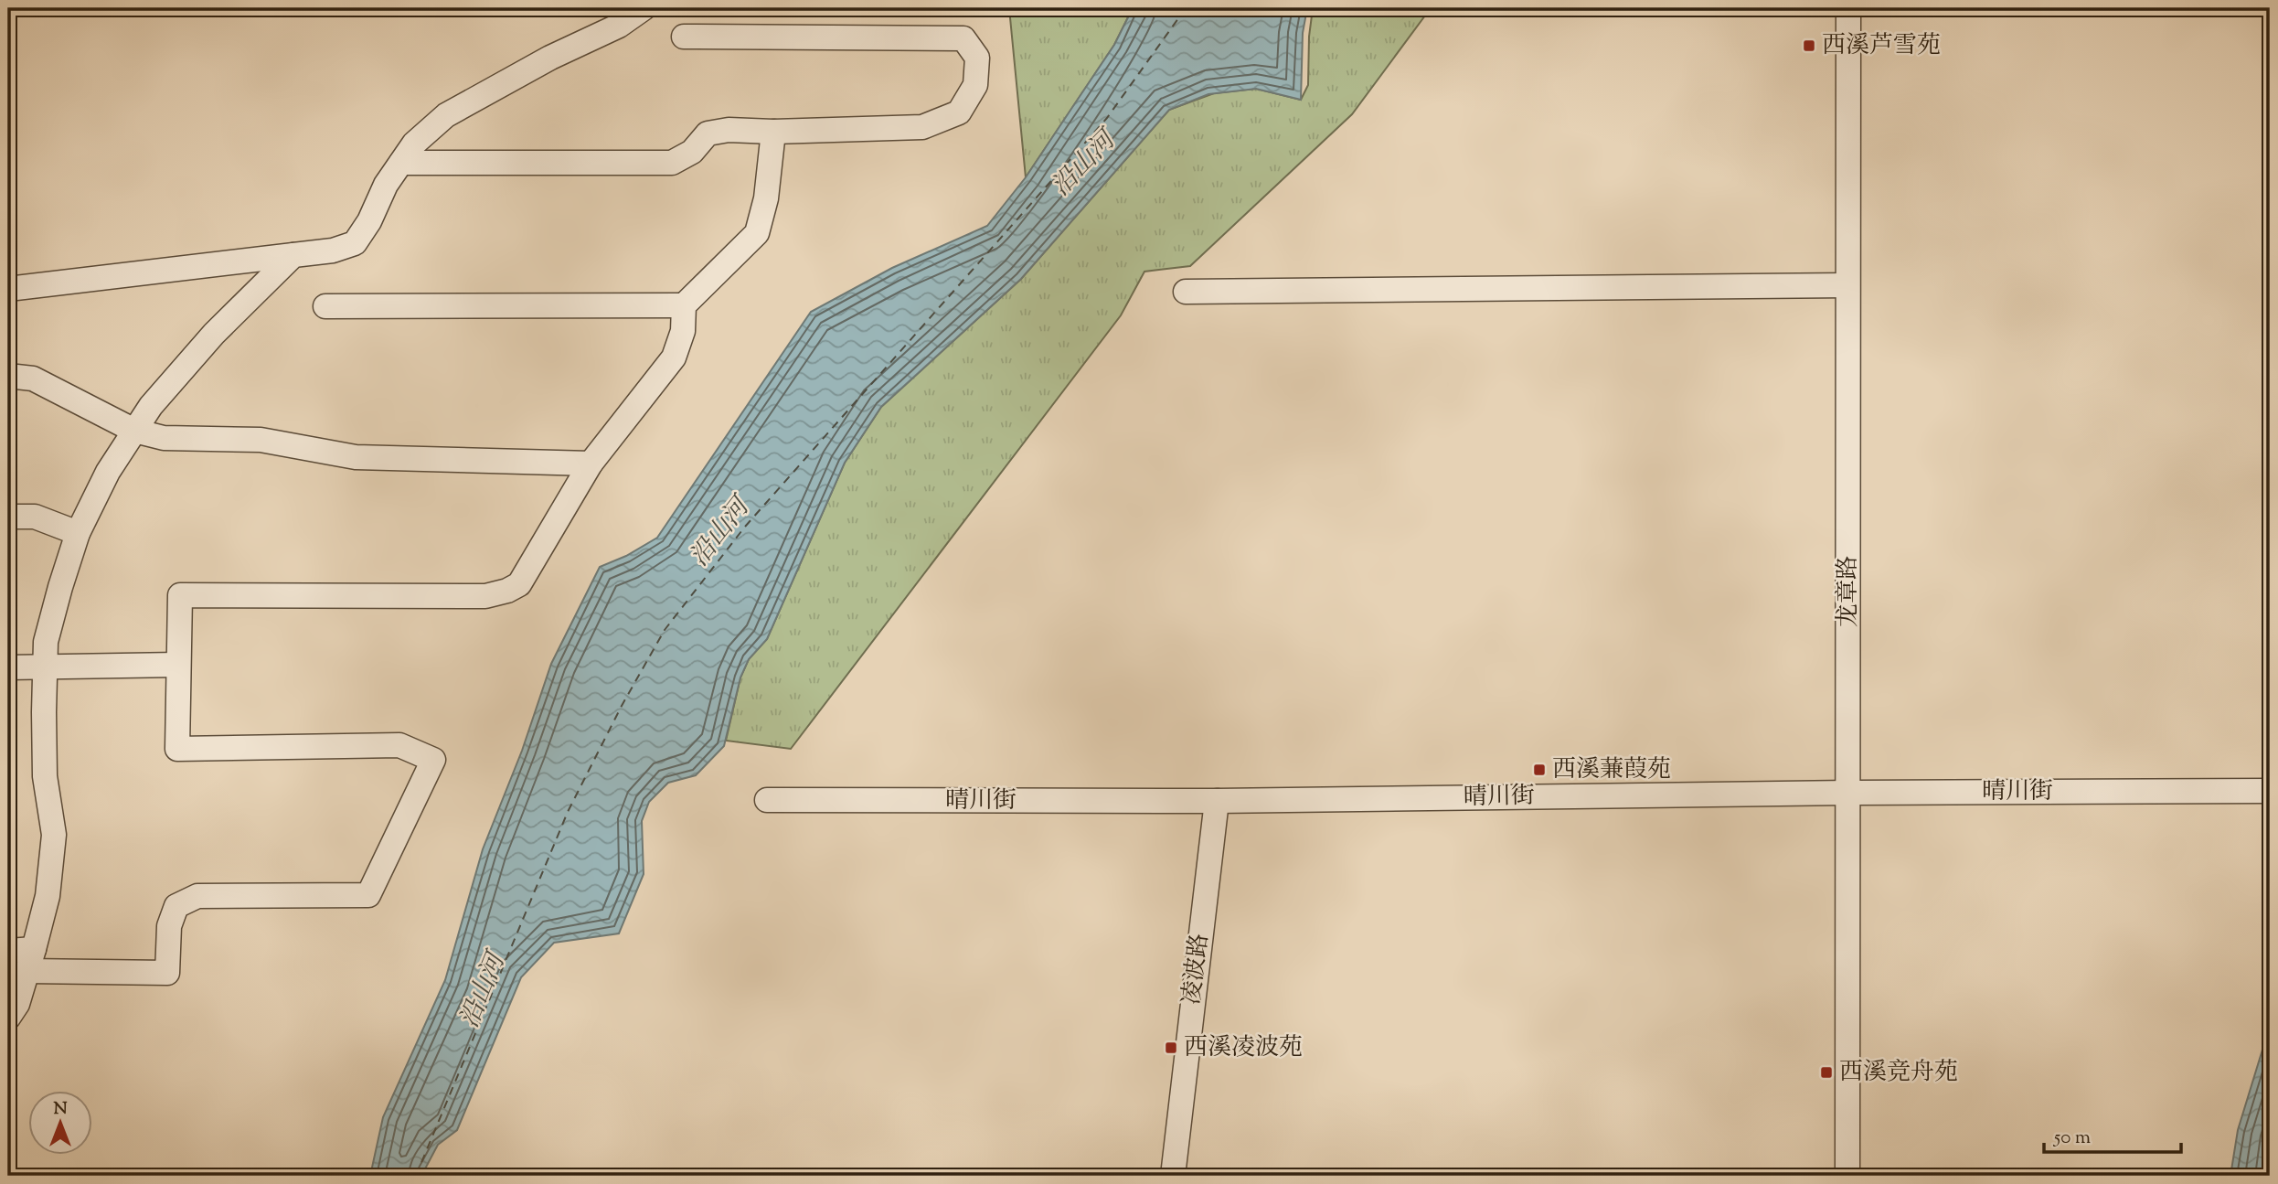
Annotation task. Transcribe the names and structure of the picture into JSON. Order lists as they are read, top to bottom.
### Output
{
  "streets": {
    "street": ["龙章路", "晴川街", "凌波路"]
  },
  "crossings": [
    ["龙章路", "晴川街"],
    ["晴川街", "凌波路"]
  ],
  "water": ["沿山河"],
  "places": {
    "transit": [
      "西溪芦雪苑",
      "西溪蒹葭苑",
      "西溪凌波苑",
      "西溪竞舟苑"
    ]
  },
  "scale_bar": "50 m",
  "north": "top"
}
